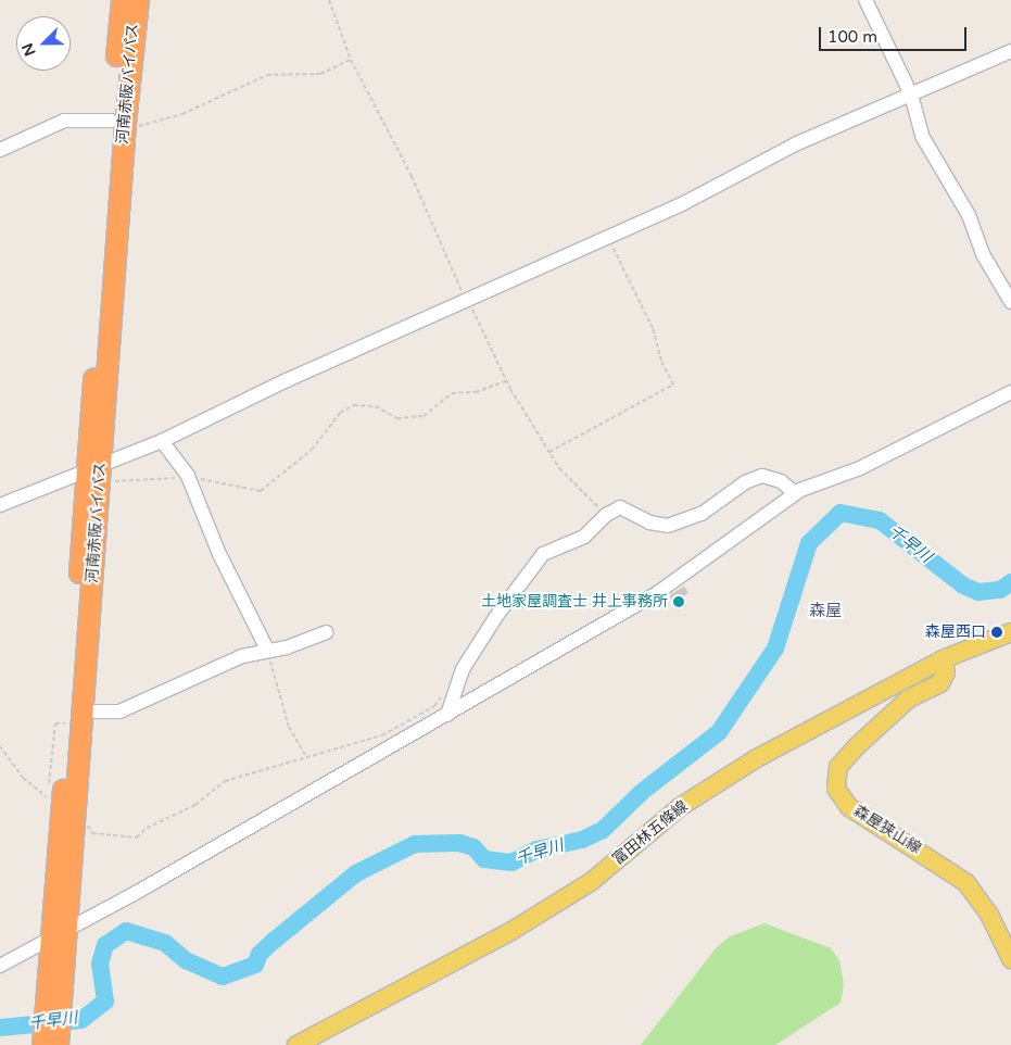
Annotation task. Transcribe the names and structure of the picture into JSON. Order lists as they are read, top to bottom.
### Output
{
  "streets": {
    "highway": ["河南赤阪バイパス"],
    "main road": ["森屋狭山線", "富田林五條線"]
  },
  "crossings": [
    ["森屋狭山線", "富田林五條線"]
  ],
  "districts": ["森屋"],
  "water": ["千早川"],
  "places": ["土地家屋調査士 井上事務所", "森屋西口"],
  "scale_bar": "100 m",
  "north": "bottom left"
}
